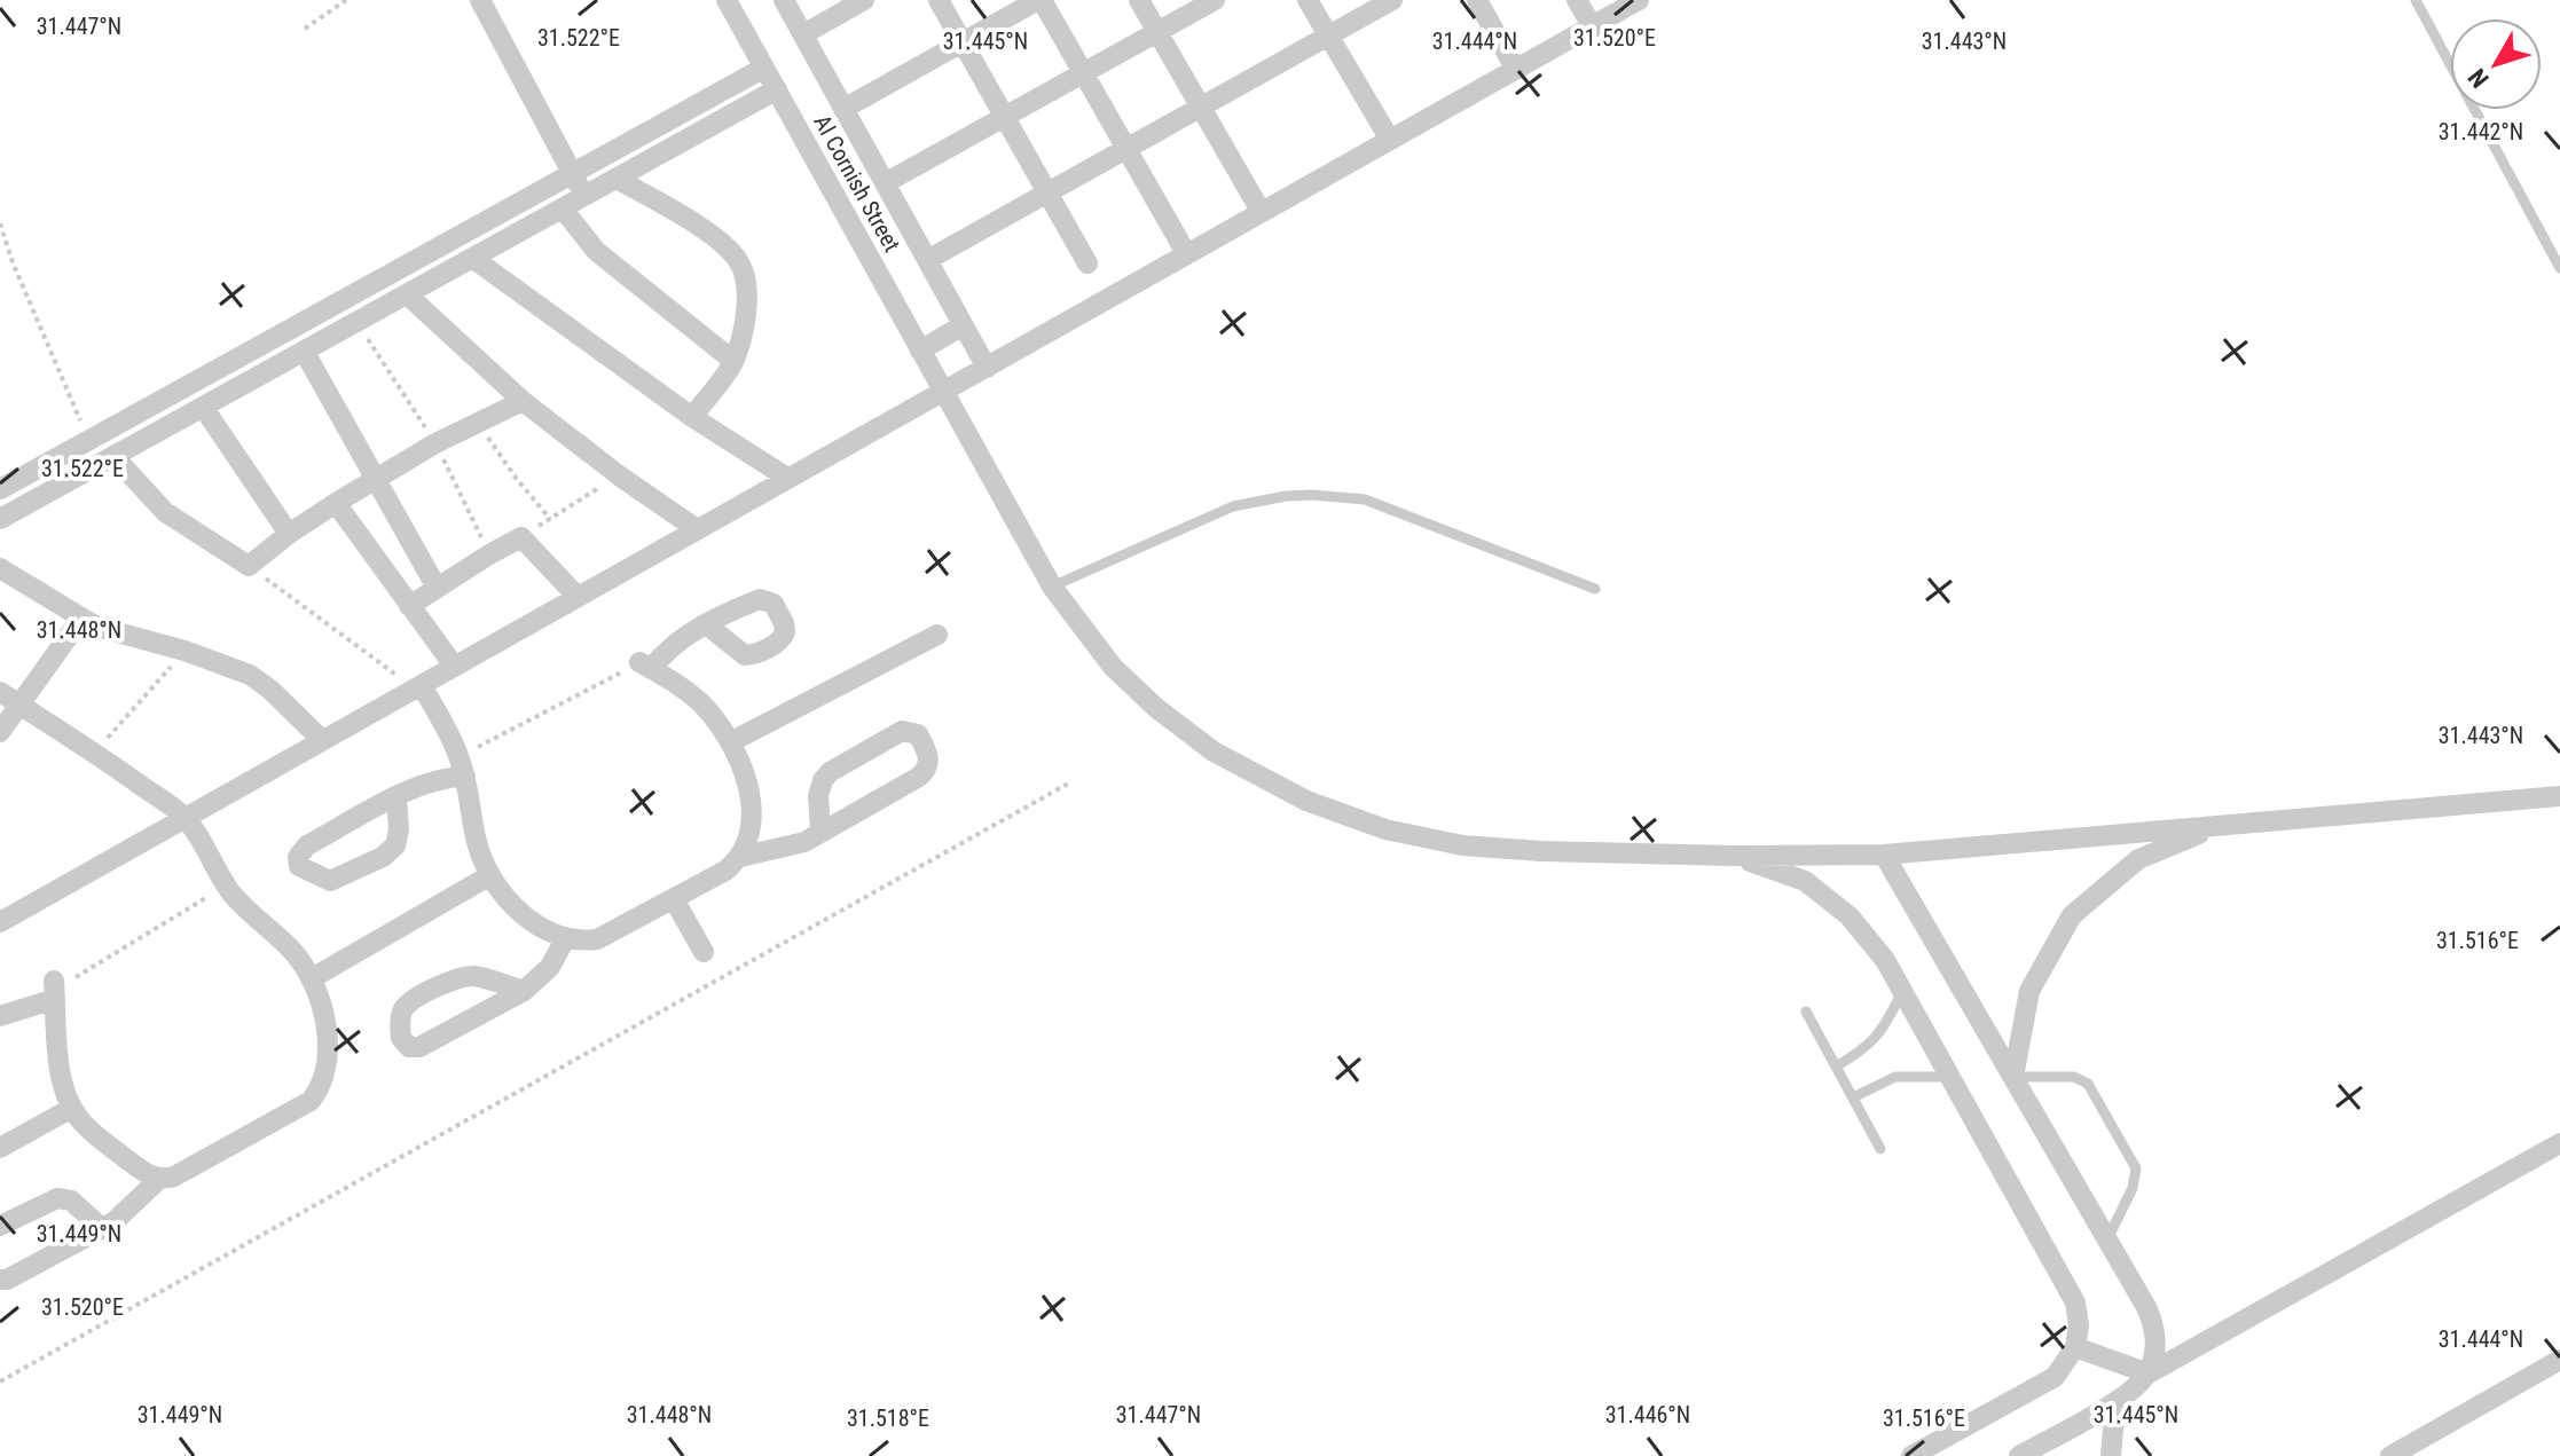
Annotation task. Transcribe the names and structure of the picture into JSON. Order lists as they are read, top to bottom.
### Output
{
  "streets": {
    "street": ["Al Cornish Street"]
  },
  "north": "bottom left",
  "coordinates": [
    "31.447°N",
    "31.522°E",
    "31.520°E",
    "31.445°N",
    "31.444°N",
    "31.443°N",
    "31.442°N",
    "31.448°N",
    "31.516°E",
    "31.449°N",
    "31.446°N",
    "31.518°E"
  ]
}
